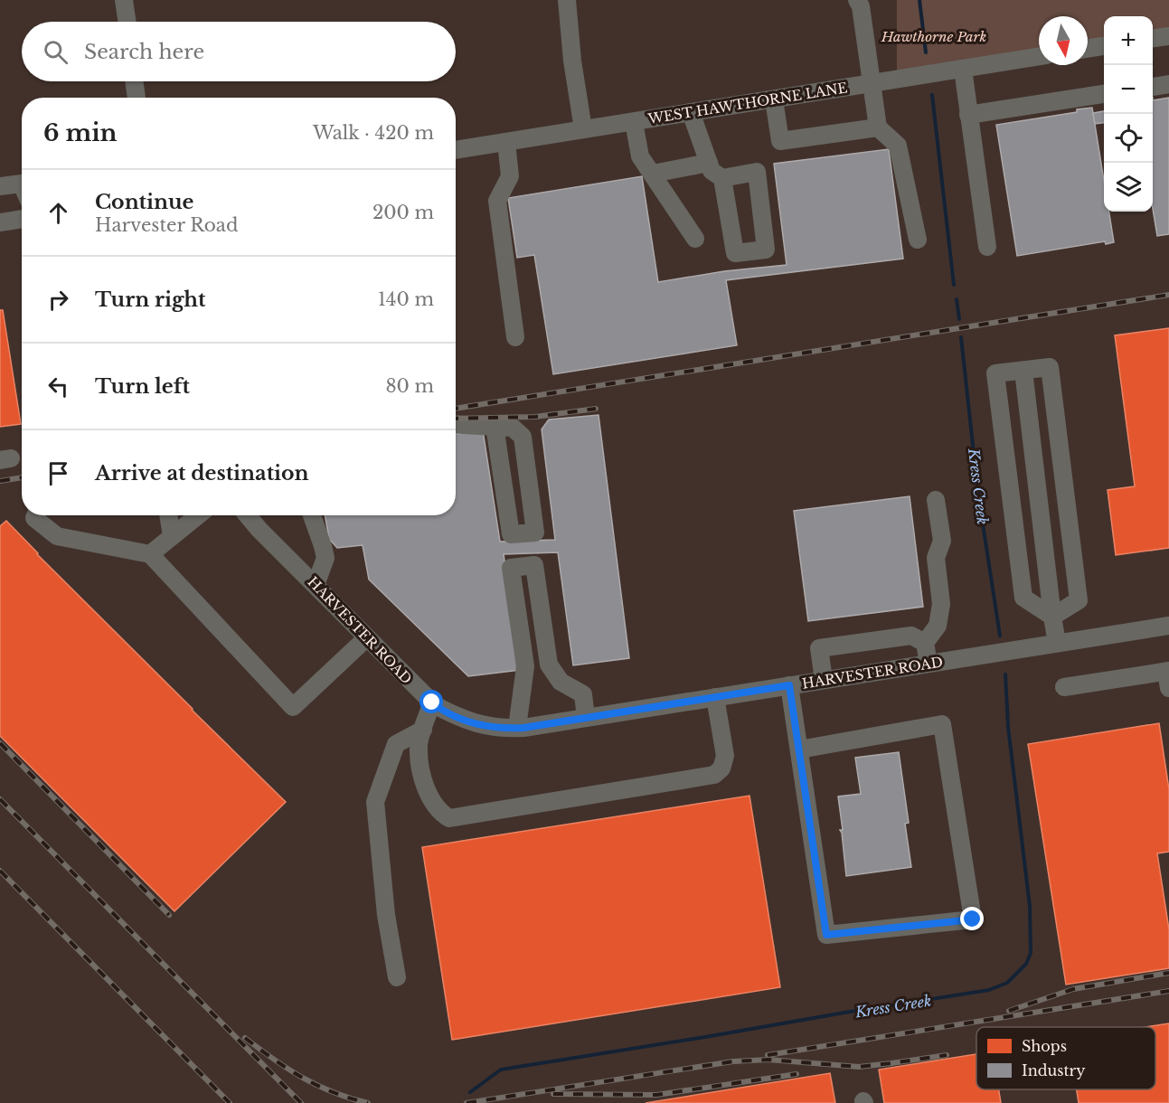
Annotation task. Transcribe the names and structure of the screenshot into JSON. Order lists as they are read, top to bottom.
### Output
{
  "streets": {
    "street": ["WEST HAWTHORNE LANE", "HARVESTER ROAD"]
  },
  "water": ["Kress Creek"],
  "parks": ["Hawthorne Park"],
  "legend": ["Shops", "Industry"],
  "north": "bottom",
  "page": {
    "map_buttons": ["+", "−"],
    "search": "Search here",
    "heading": ["6 min", "Walk · 420 m"],
    "list": [
      ["Continue", "Harvester Road", "200 m"],
      ["Turn right", "140 m"],
      ["Turn left", "80 m"],
      "Arrive at destination"
    ]
  }
}
